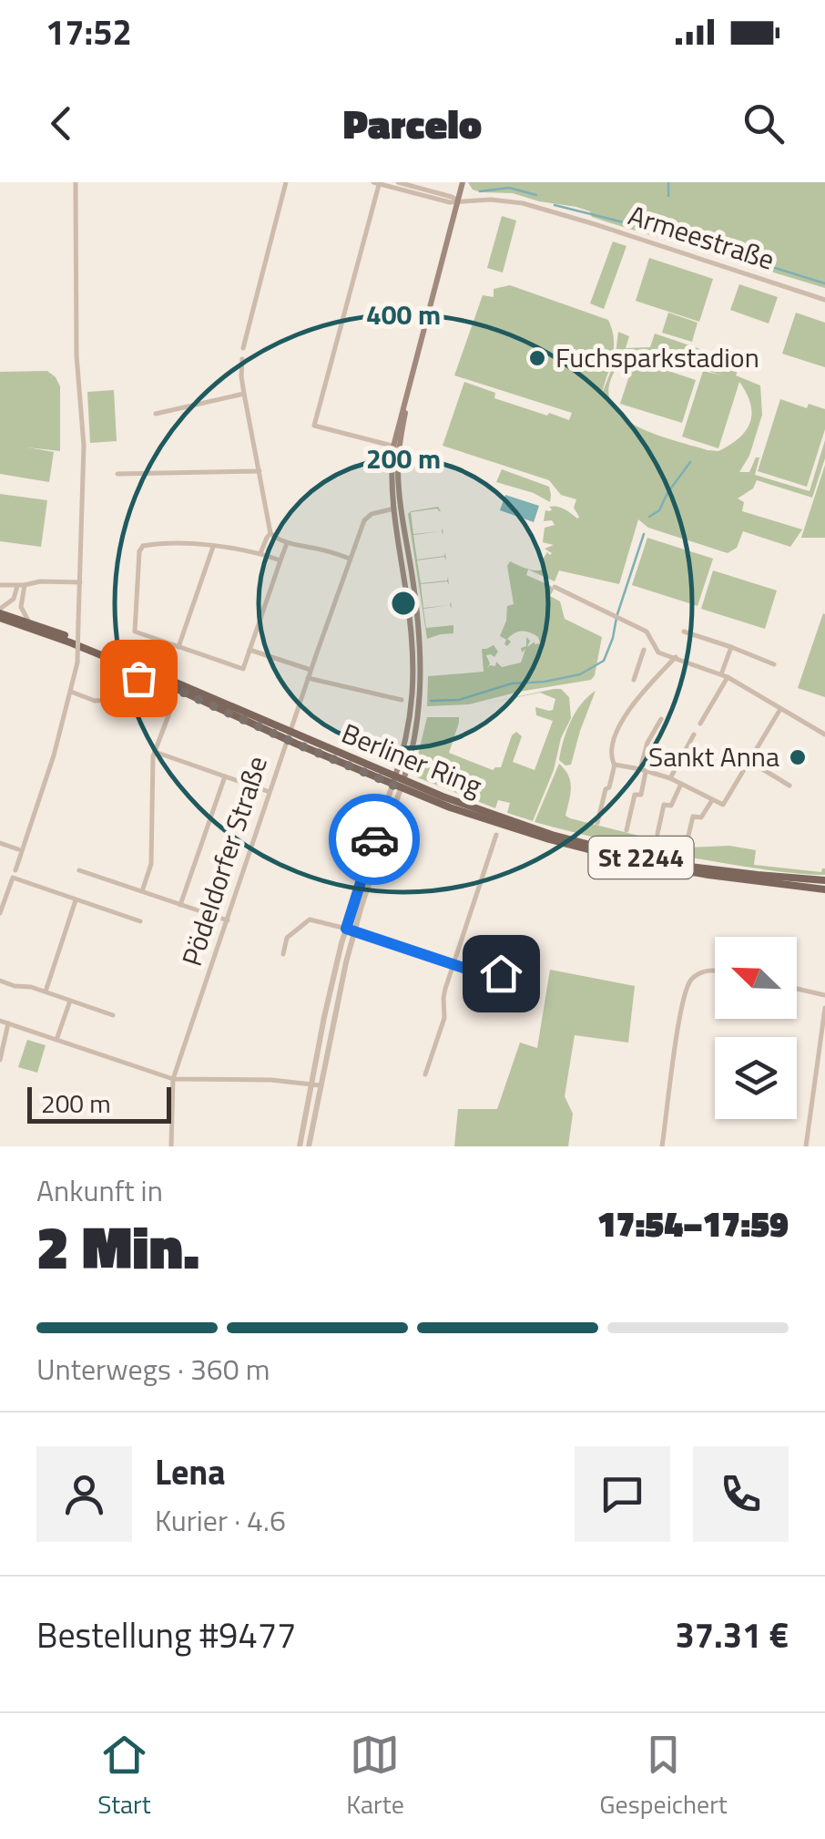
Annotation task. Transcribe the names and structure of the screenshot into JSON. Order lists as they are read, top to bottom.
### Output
{
  "streets": {
    "main road": ["Berliner Ring", "St 2244"],
    "street": ["Armeestraße", "Pödeldorfer Straße"]
  },
  "crossings": [
    ["Berliner Ring", "Pödeldorfer Straße"]
  ],
  "places": ["Fuchsparkstadion", "Sankt Anna"],
  "scale_bar": "200 m",
  "north": "top left",
  "page": {
    "status": "17:52",
    "header": "Parcelo",
    "scale": "200 m",
    "heading": ["2 Min.", "Ankunft in", "17:54–17:59"],
    "panel": [
      "Lena",
      "Kurier · 4.6",
      "Bestellung #9477",
      "37.31 €"
    ],
    "bar": "Unterwegs · 360 m",
    "tabs": ["Start", "Karte", "Gespeichert"]
  },
  "rings": ["400 m", "200 m"]
}
